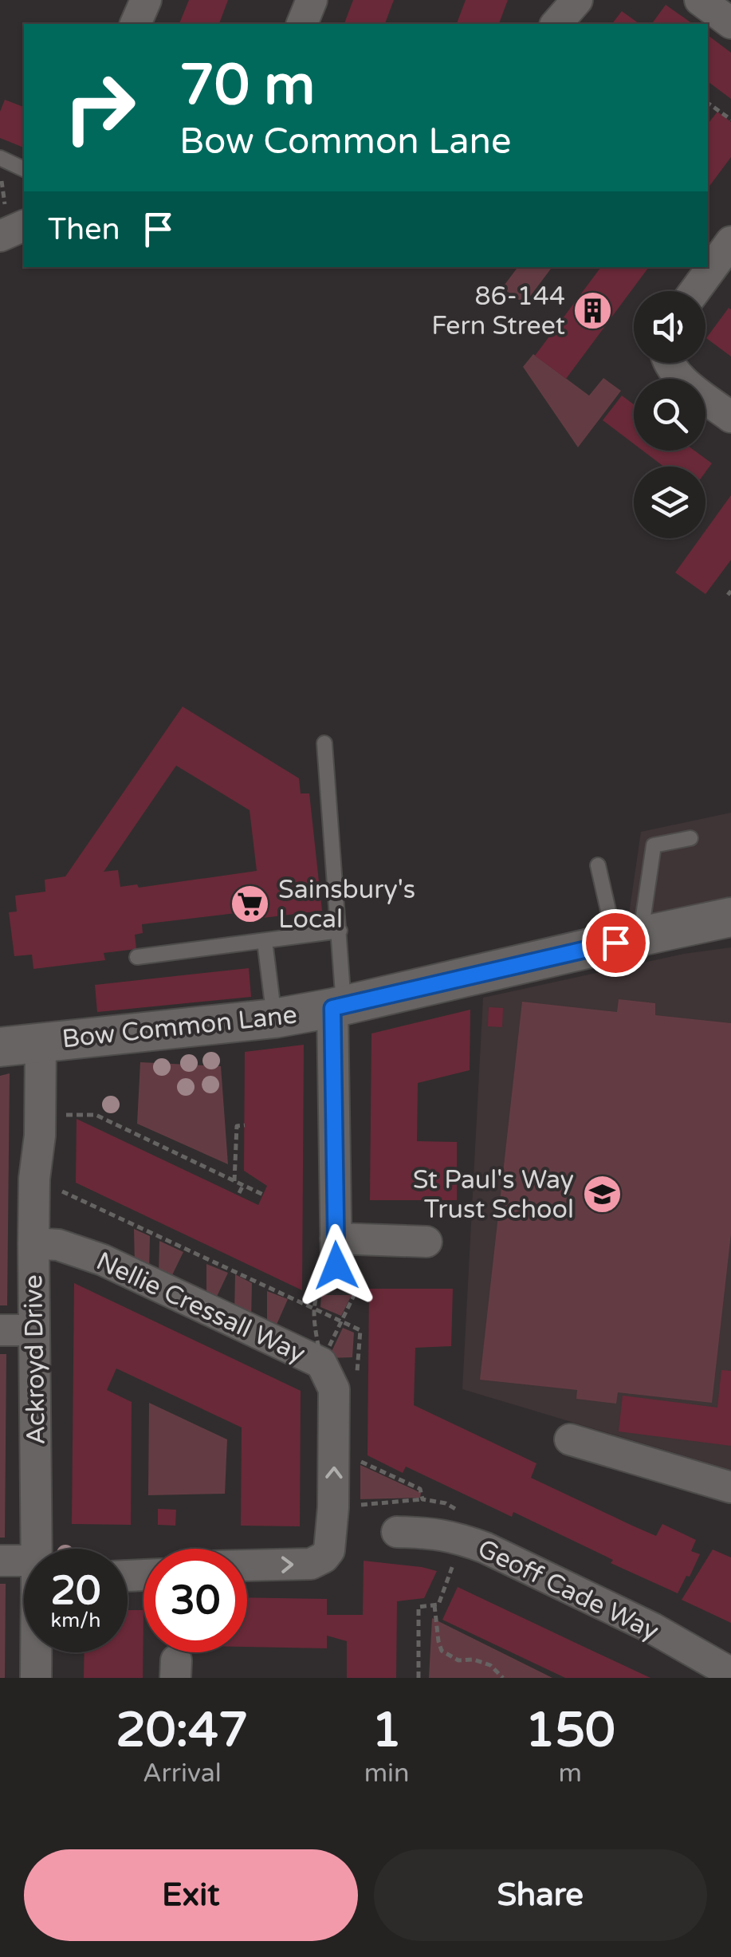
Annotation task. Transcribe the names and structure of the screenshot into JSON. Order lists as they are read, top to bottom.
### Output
{
  "streets": {
    "street": [
      "Bow Common Lane",
      "Nellie Cressall Way",
      "Ackroyd Drive",
      "Geoff Cade Way"
    ]
  },
  "crossings": [
    ["Bow Common Lane", "Ackroyd Drive"],
    ["Nellie Cressall Way", "Ackroyd Drive"]
  ],
  "places": {
    "building": ["86-144 Fern Street"],
    "supermarket": ["Sainsbury's Local"],
    "school or university": ["St Paul's Way Trust School"]
  },
  "page": {
    "turn": ["70 m", "Bow Common Lane"],
    "then": "Then",
    "speed": "20 km/h",
    "limit": "30",
    "eta": [
      "20:47",
      "Arrival",
      "1",
      "min",
      "150",
      "m"
    ],
    "buttons": ["Exit", "Share"]
  }
}
